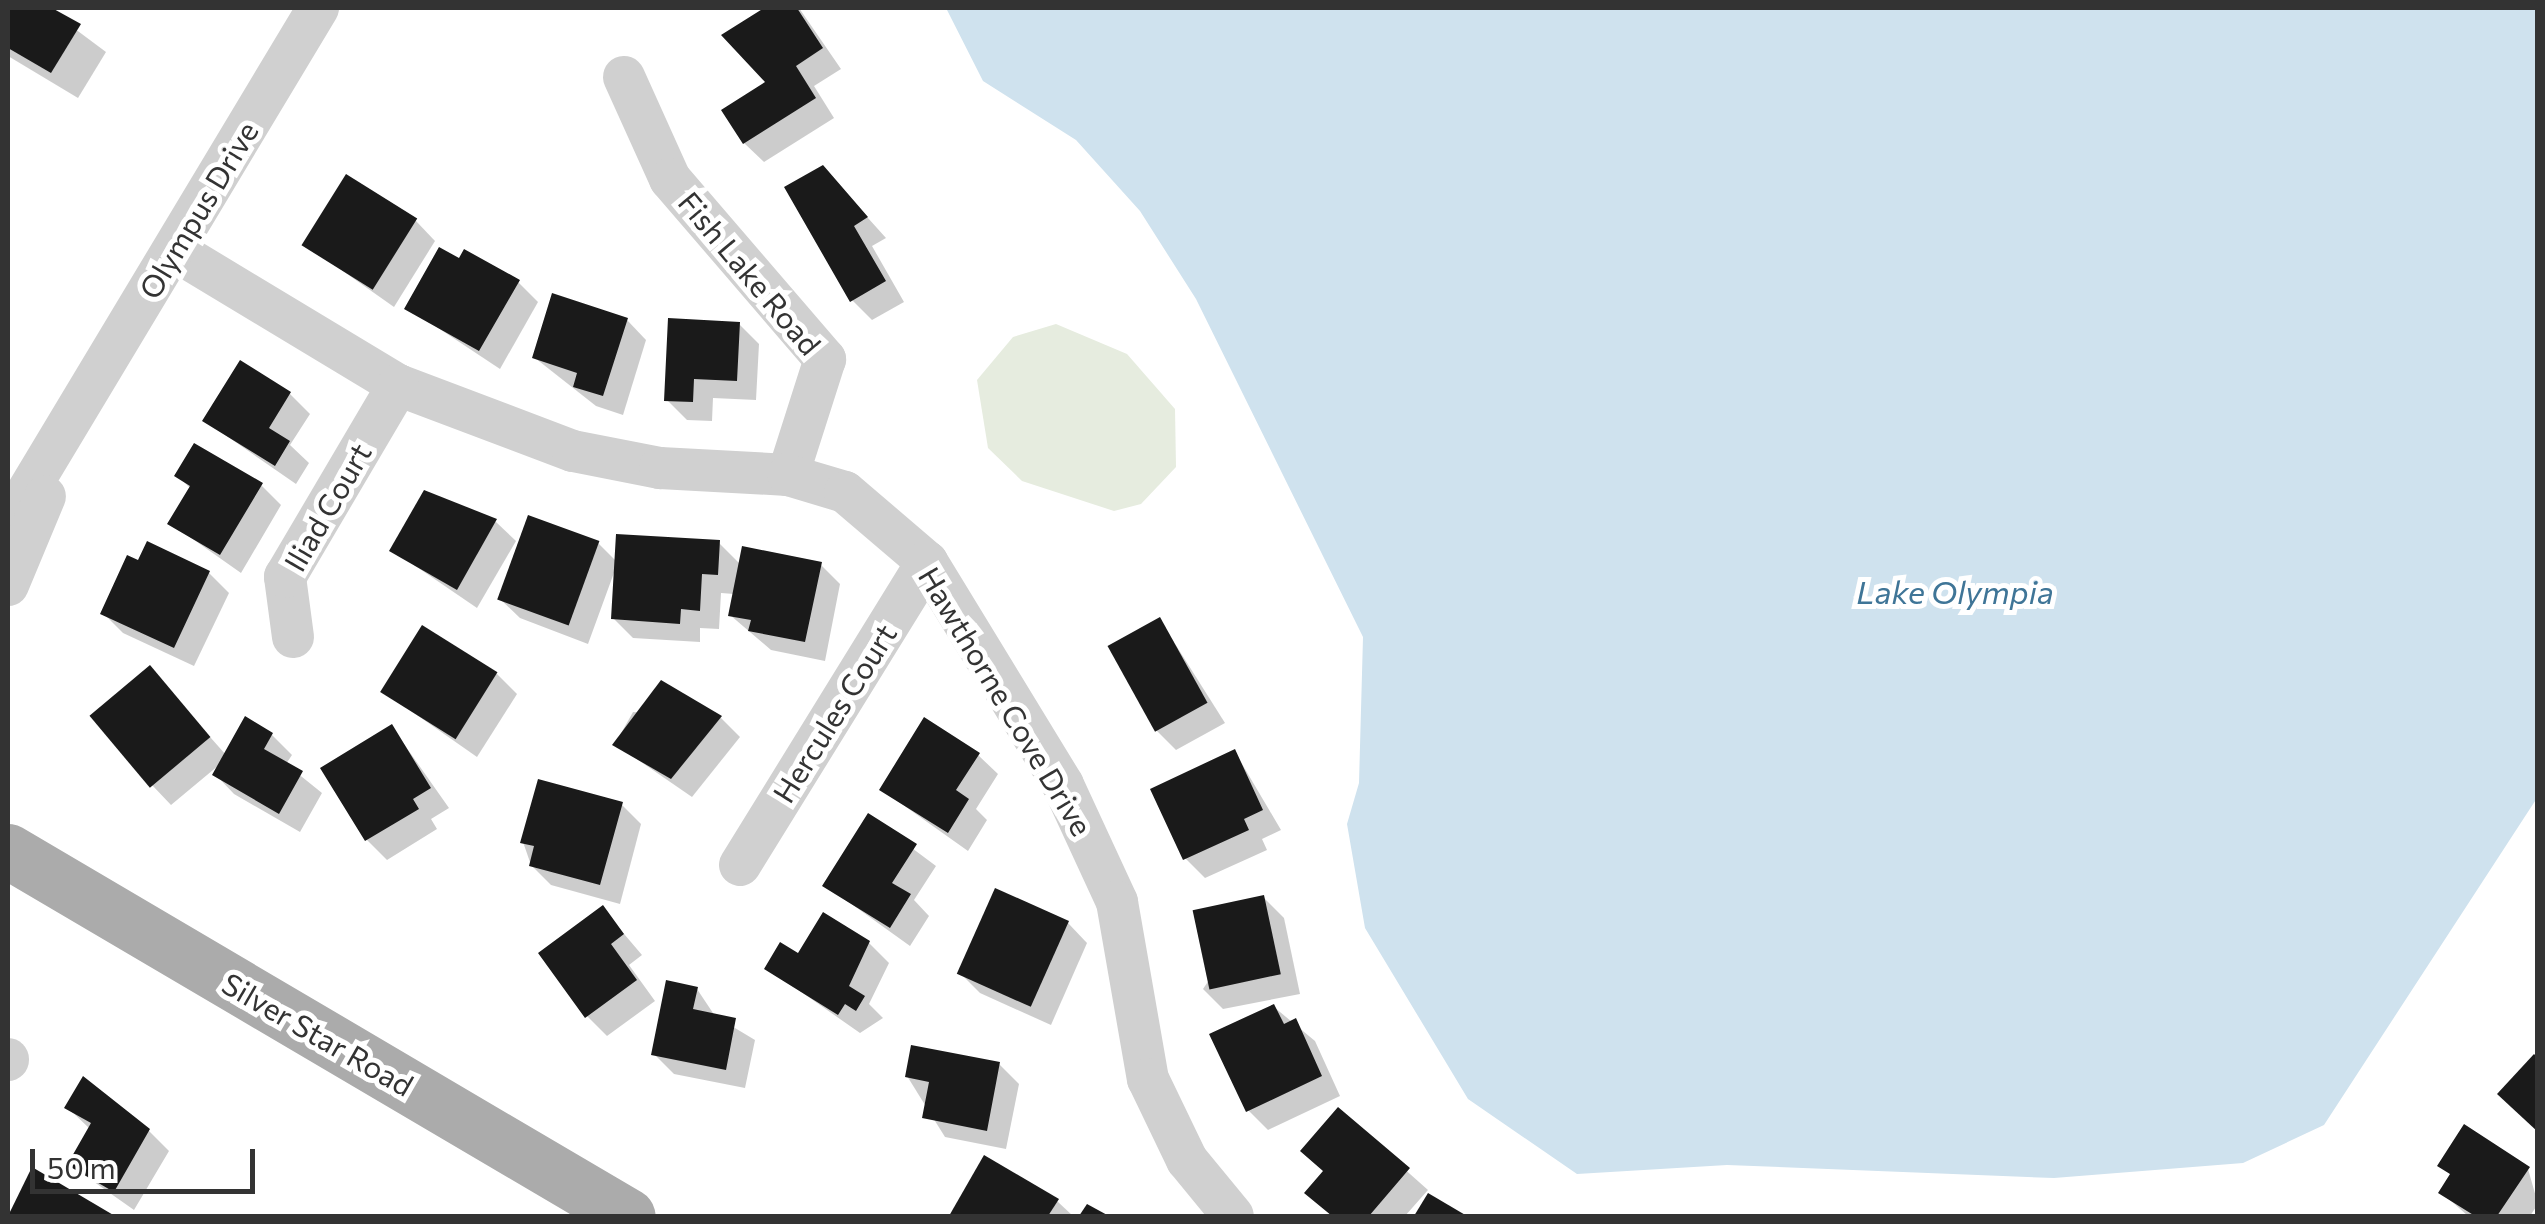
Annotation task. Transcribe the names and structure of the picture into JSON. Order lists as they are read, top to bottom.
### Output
{
  "streets": {
    "main road": ["Silver Star Road"],
    "street": [
      "Olympus Drive",
      "Fish Lake Road",
      "Iliad Court",
      "Hawthorne Cove Drive",
      "Hercules Court"
    ]
  },
  "crossings": [
    ["Olympus Drive", "Hawthorne Cove Drive"],
    ["Fish Lake Road", "Hawthorne Cove Drive"],
    ["Iliad Court", "Hawthorne Cove Drive"],
    ["Hawthorne Cove Drive", "Hercules Court"]
  ],
  "water": ["Lake Olympia"],
  "scale_bar": "50 m"
}
